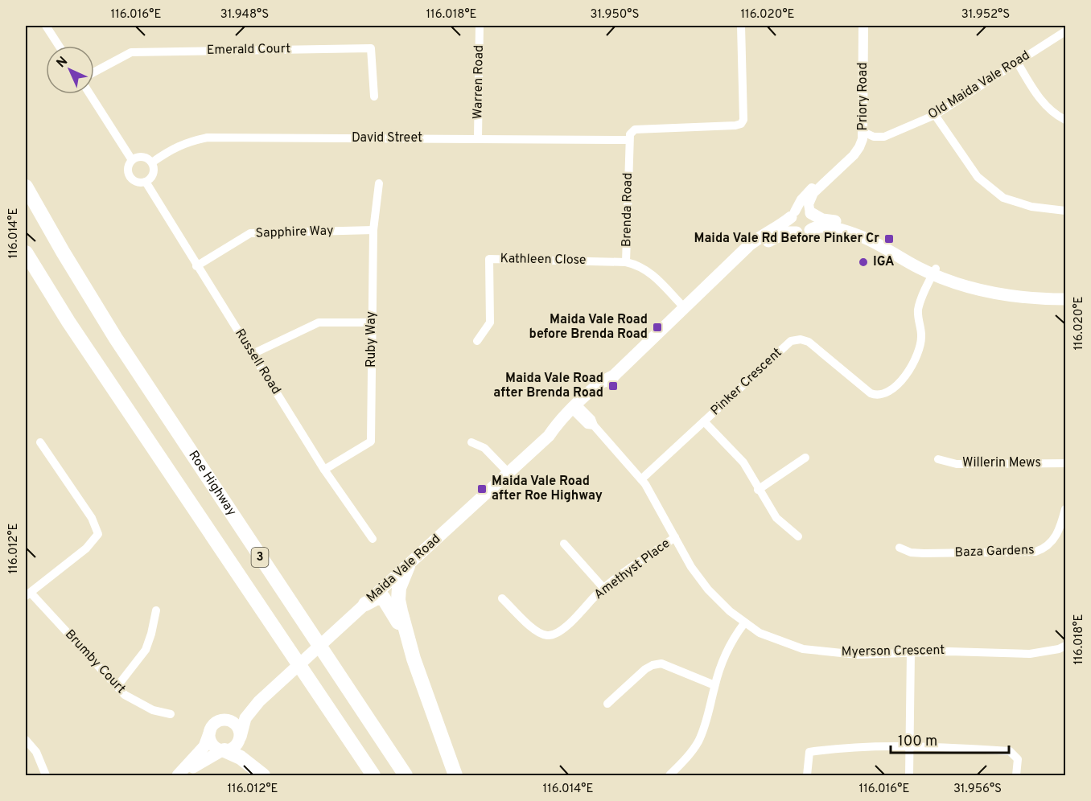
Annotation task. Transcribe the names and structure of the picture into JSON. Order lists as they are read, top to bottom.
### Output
{
  "streets": {
    "highway": ["Roe Highway", "3"],
    "main road": ["Maida Vale Road"],
    "street": [
      "Emerald Court",
      "Warren Road",
      "Old Maida Vale Road",
      "Priory Road",
      "David Street",
      "Brenda Road",
      "Sapphire Way",
      "Kathleen Close",
      "Ruby Way",
      "Russell Road",
      "Pinker Crescent",
      "Willerin Mews",
      "Baza Gardens",
      "Amethyst Place",
      "Myerson Crescent",
      "Brumby Court"
    ]
  },
  "crossings": [
    ["Warren Road", "David Street"],
    ["Old Maida Vale Road", "Priory Road"],
    ["Priory Road", "Maida Vale Road"],
    ["David Street", "Brenda Road"],
    ["David Street", "Russell Road"],
    ["Brenda Road", "Kathleen Close"],
    ["Brenda Road", "Maida Vale Road"],
    ["Sapphire Way", "Ruby Way"],
    ["Sapphire Way", "Russell Road"],
    ["Ruby Way", "Russell Road"],
    ["Pinker Crescent", "Myerson Crescent"],
    ["Maida Vale Road", "Myerson Crescent"],
    ["Amethyst Place", "Myerson Crescent"]
  ],
  "places": {
    "transit": [
      "Maida Vale Rd Before Pinker Cr",
      "Maida Vale Road before Brenda Road",
      "Maida Vale Road after Brenda Road",
      "Maida Vale Road after Roe Highway"
    ],
    "other": ["IGA"]
  },
  "scale_bar": "100 m",
  "north": "top left",
  "coordinates": [
    "116.016°E",
    "31.948°S",
    "116.018°E",
    "31.950°S",
    "116.020°E",
    "31.952°S",
    "116.014°E",
    "116.012°E",
    "31.956°S"
  ]
}
